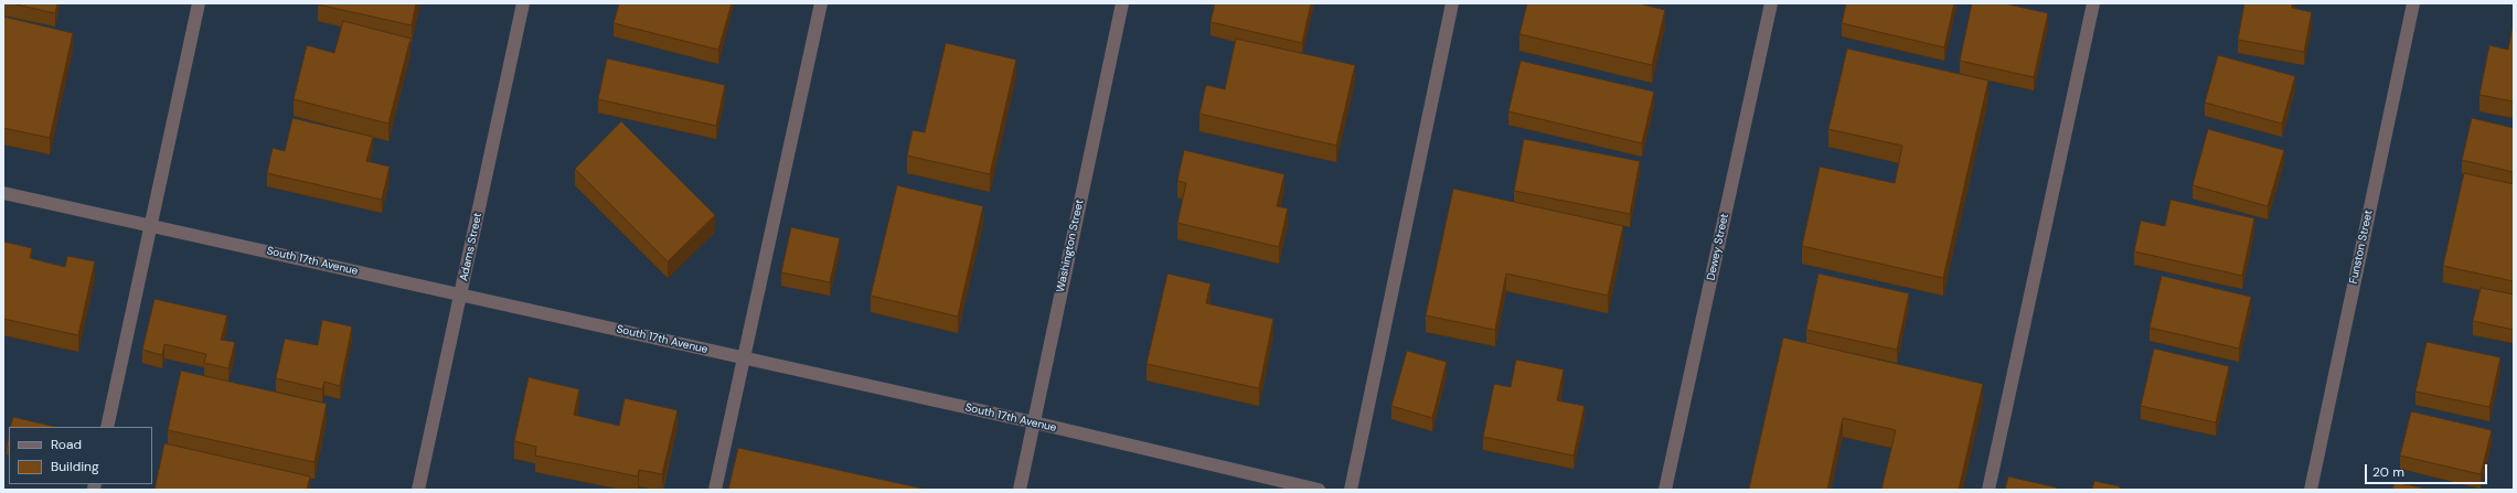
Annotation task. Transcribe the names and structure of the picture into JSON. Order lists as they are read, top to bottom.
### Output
{
  "streets": {
    "street": [
      "Washington Street",
      "Adams Street",
      "Dewey Street",
      "Funston Street",
      "South 17th Avenue"
    ]
  },
  "crossings": [
    ["Washington Street", "South 17th Avenue"],
    ["Adams Street", "South 17th Avenue"]
  ],
  "legend": ["Road", "Building"],
  "scale_bar": "20 m"
}
